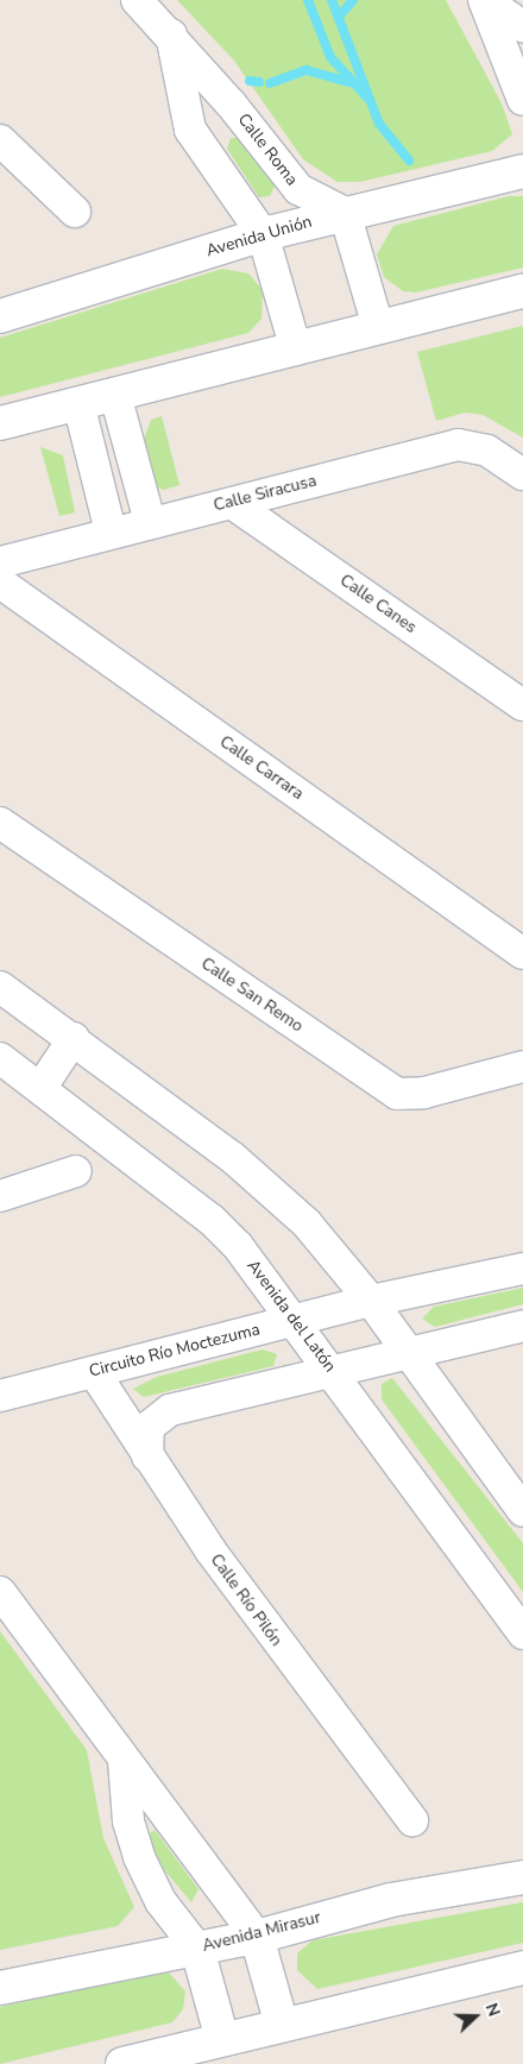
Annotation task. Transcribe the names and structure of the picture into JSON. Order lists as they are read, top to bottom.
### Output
{
  "streets": {
    "street": [
      "Calle Roma",
      "Avenida Unión",
      "Calle Siracusa",
      "Calle Canes",
      "Calle Carrara",
      "Calle San Remo",
      "Avenida del Latón",
      "Circuito Río Moctezuma",
      "Calle Río Pilón",
      "Avenida Mirasur"
    ]
  },
  "crossings": [
    ["Calle Roma", "Avenida Unión"],
    ["Calle Siracusa", "Calle Canes"],
    ["Avenida del Latón", "Circuito Río Moctezuma"],
    ["Circuito Río Moctezuma", "Calle Río Pilón"]
  ],
  "north": "right"
}
